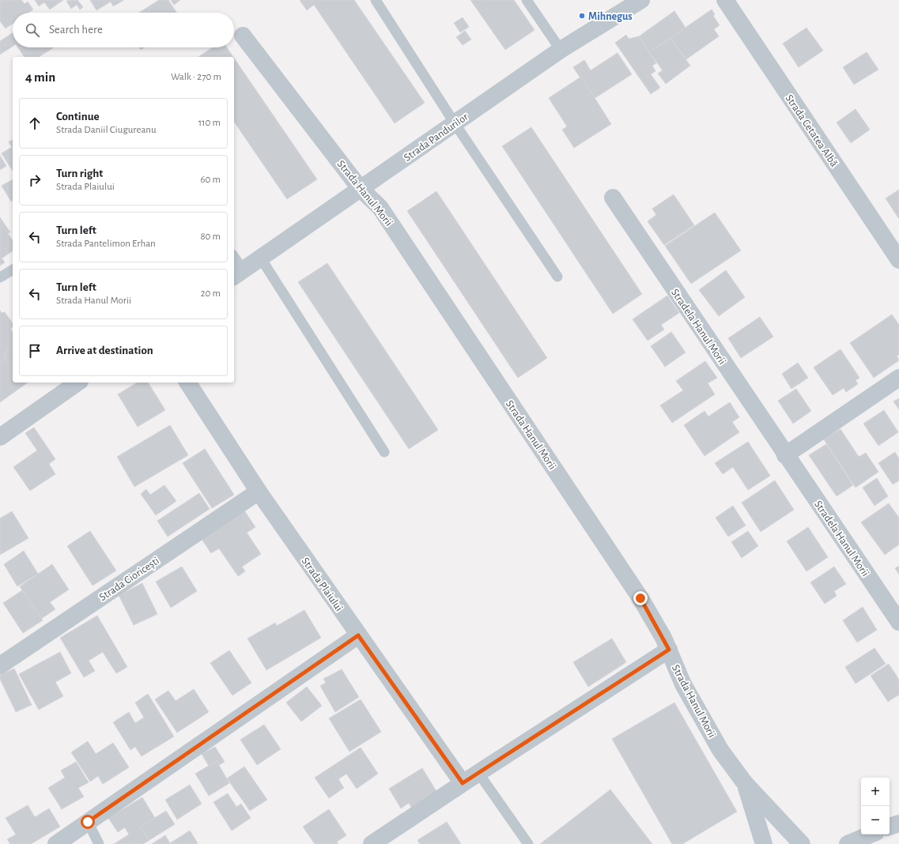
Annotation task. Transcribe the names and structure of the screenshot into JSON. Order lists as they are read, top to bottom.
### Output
{
  "streets": {
    "street": [
      "Strada Cetatea Albă",
      "Strada Pandurilor",
      "Strada Hanul Morii",
      "Stradela Hanul Morii",
      "Strada Cioricești",
      "Strada Plaiului"
    ]
  },
  "crossings": [
    ["Strada Pandurilor", "Strada Hanul Morii"],
    ["Strada Cioricești", "Strada Plaiului"]
  ],
  "places": ["Mihnegus"],
  "page": {
    "search": "Search here",
    "heading": ["4 min", "Walk · 270 m"],
    "list": [
      ["Continue", "Strada Daniil Ciugureanu", "110 m"],
      ["Turn right", "Strada Plaiului", "60 m"],
      ["Turn left", "Strada Pantelimon Erhan", "80 m"],
      ["Turn left", "Strada Hanul Morii", "20 m"],
      "Arrive at destination"
    ],
    "map_buttons": ["+", "−"]
  }
}
